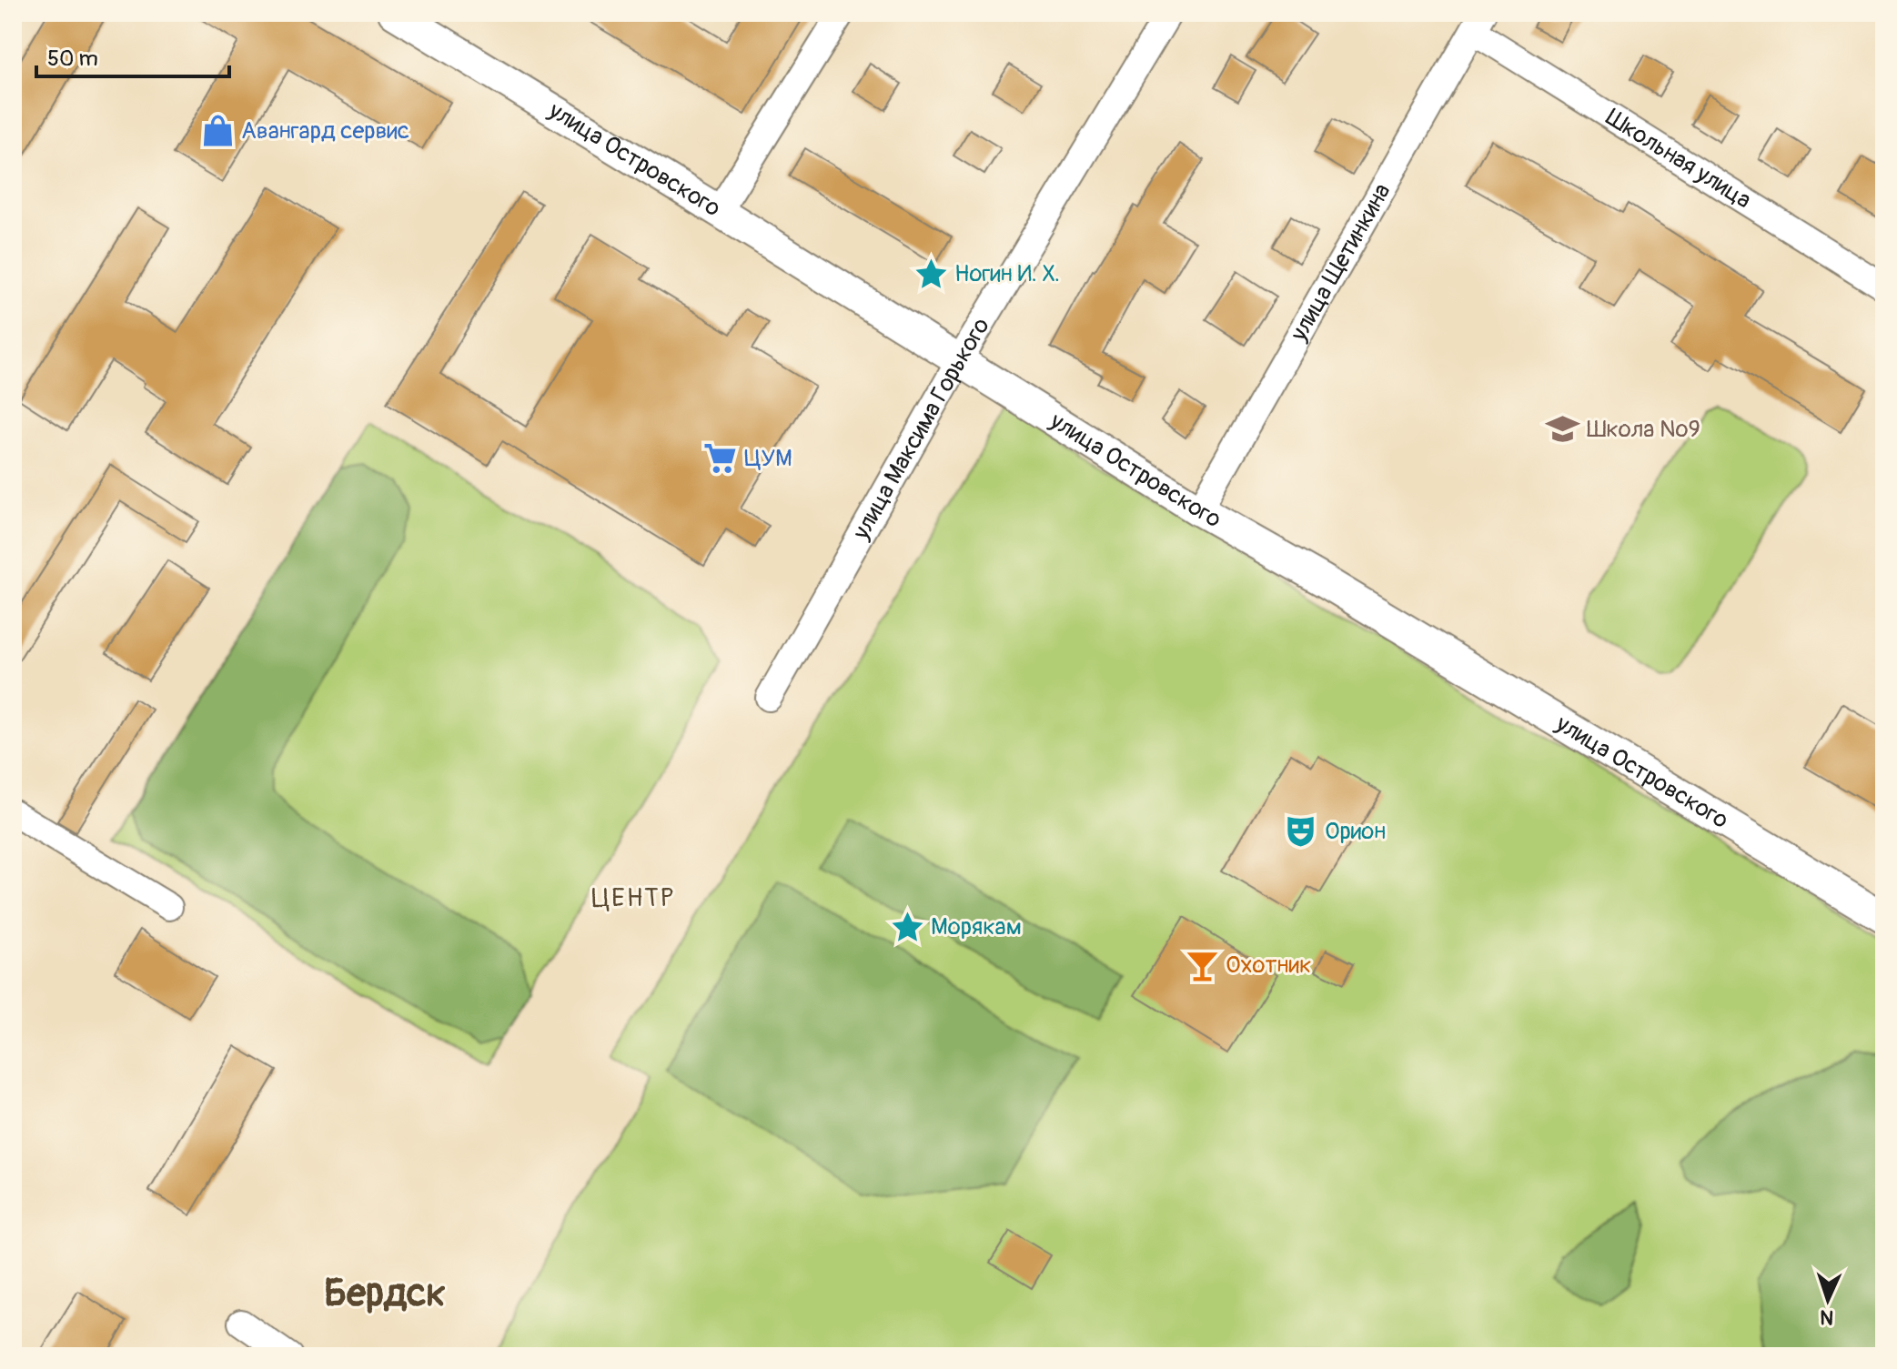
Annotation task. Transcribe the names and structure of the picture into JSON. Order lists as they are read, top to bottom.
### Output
{
  "streets": {
    "street": [
      "Школьная улица",
      "улица Островского",
      "улица Щетинкина",
      "улица Максима Горького"
    ]
  },
  "crossings": [
    ["Школьная улица", "улица Щетинкина"],
    ["улица Островского", "улица Щетинкина"],
    ["улица Островского", "улица Максима Горького"]
  ],
  "districts": ["ЦЕНТР", "Бердск"],
  "places": {
    "shop": ["Авангард сервис"],
    "place": ["Ногин И. Х.", "Морякам"],
    "school or university": ["Школа №9"],
    "supermarket": ["ЦУМ"],
    "theatre": ["Орион"],
    "bar": ["Охотник"]
  },
  "scale_bar": "50 m",
  "north": "bottom"
}
